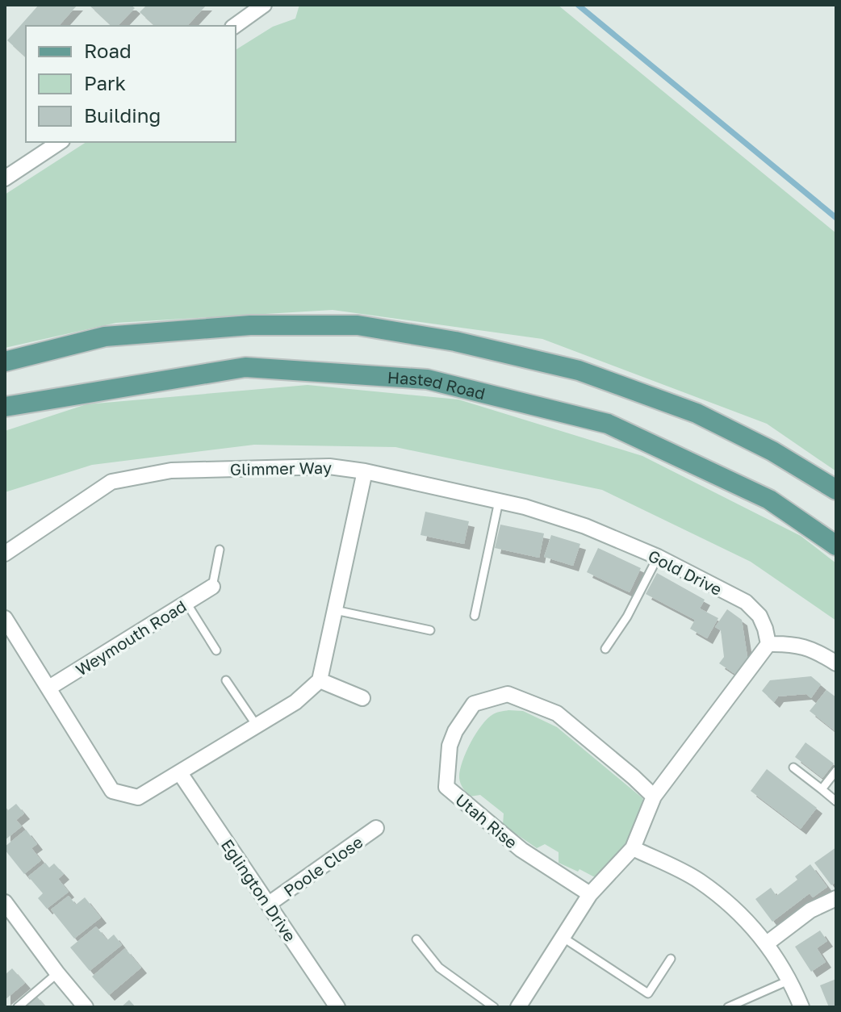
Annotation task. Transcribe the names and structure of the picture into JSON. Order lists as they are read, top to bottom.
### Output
{
  "streets": {
    "main road": ["Hasted Road"],
    "street": [
      "Glimmer Way",
      "Gold Drive",
      "Weymouth Road",
      "Utah Rise",
      "Poole Close",
      "Eglington Drive"
    ]
  },
  "crossings": [
    ["Glimmer Way", "Gold Drive"],
    ["Poole Close", "Eglington Drive"]
  ],
  "legend": ["Road", "Park", "Building"]
}
